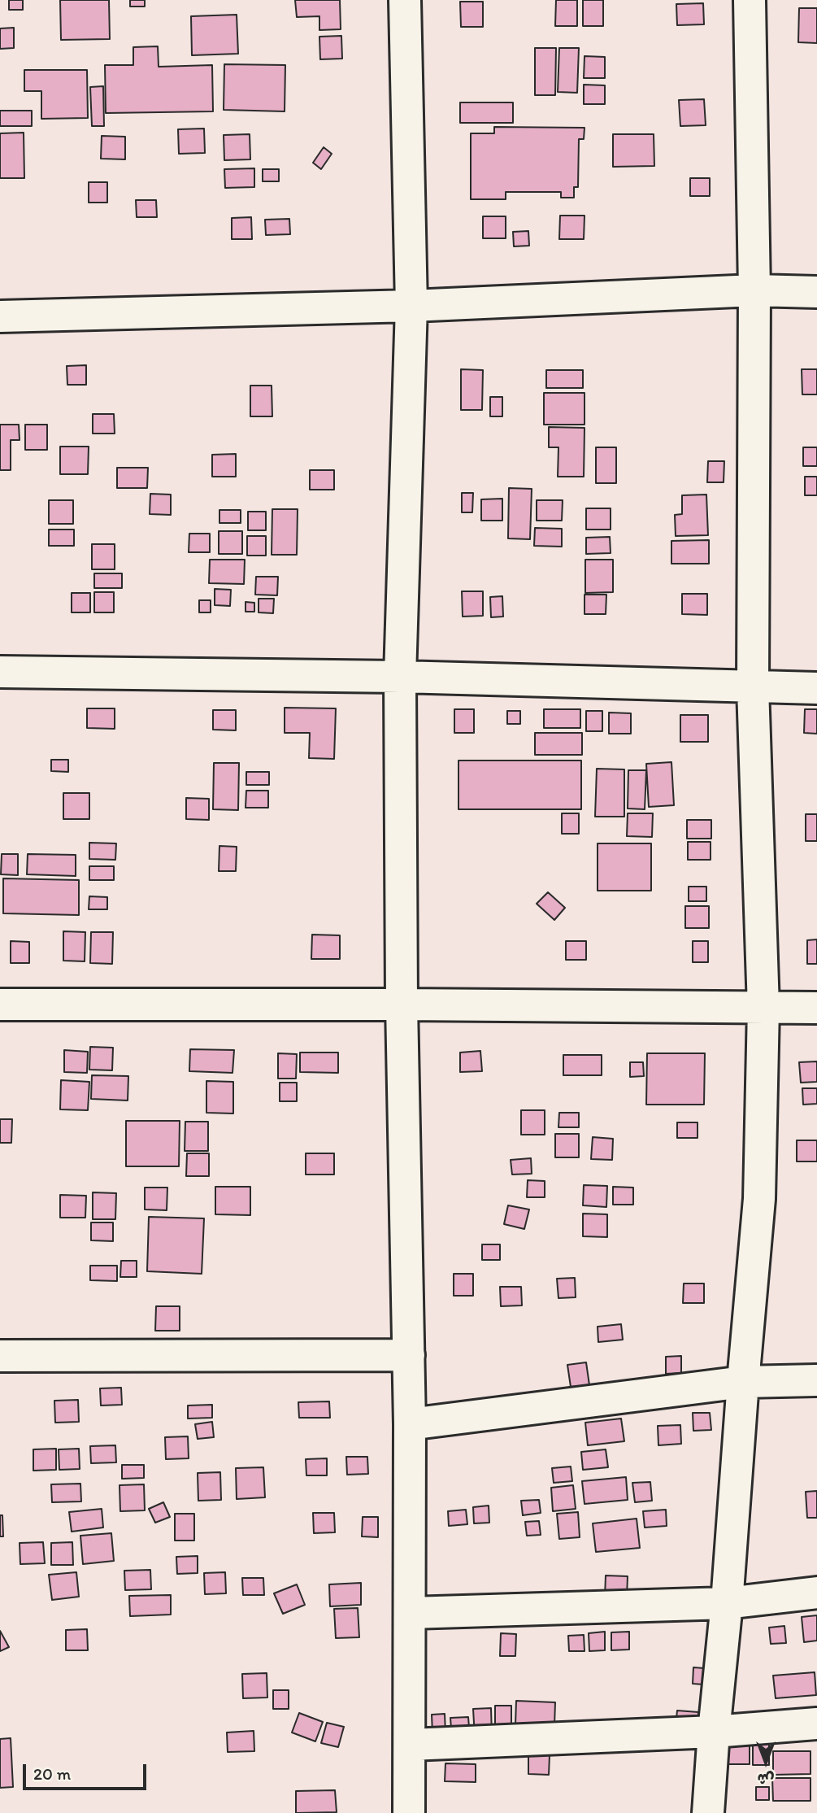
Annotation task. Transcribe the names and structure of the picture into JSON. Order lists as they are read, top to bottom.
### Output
{
  "scale_bar": "20 m",
  "north": "bottom"
}
